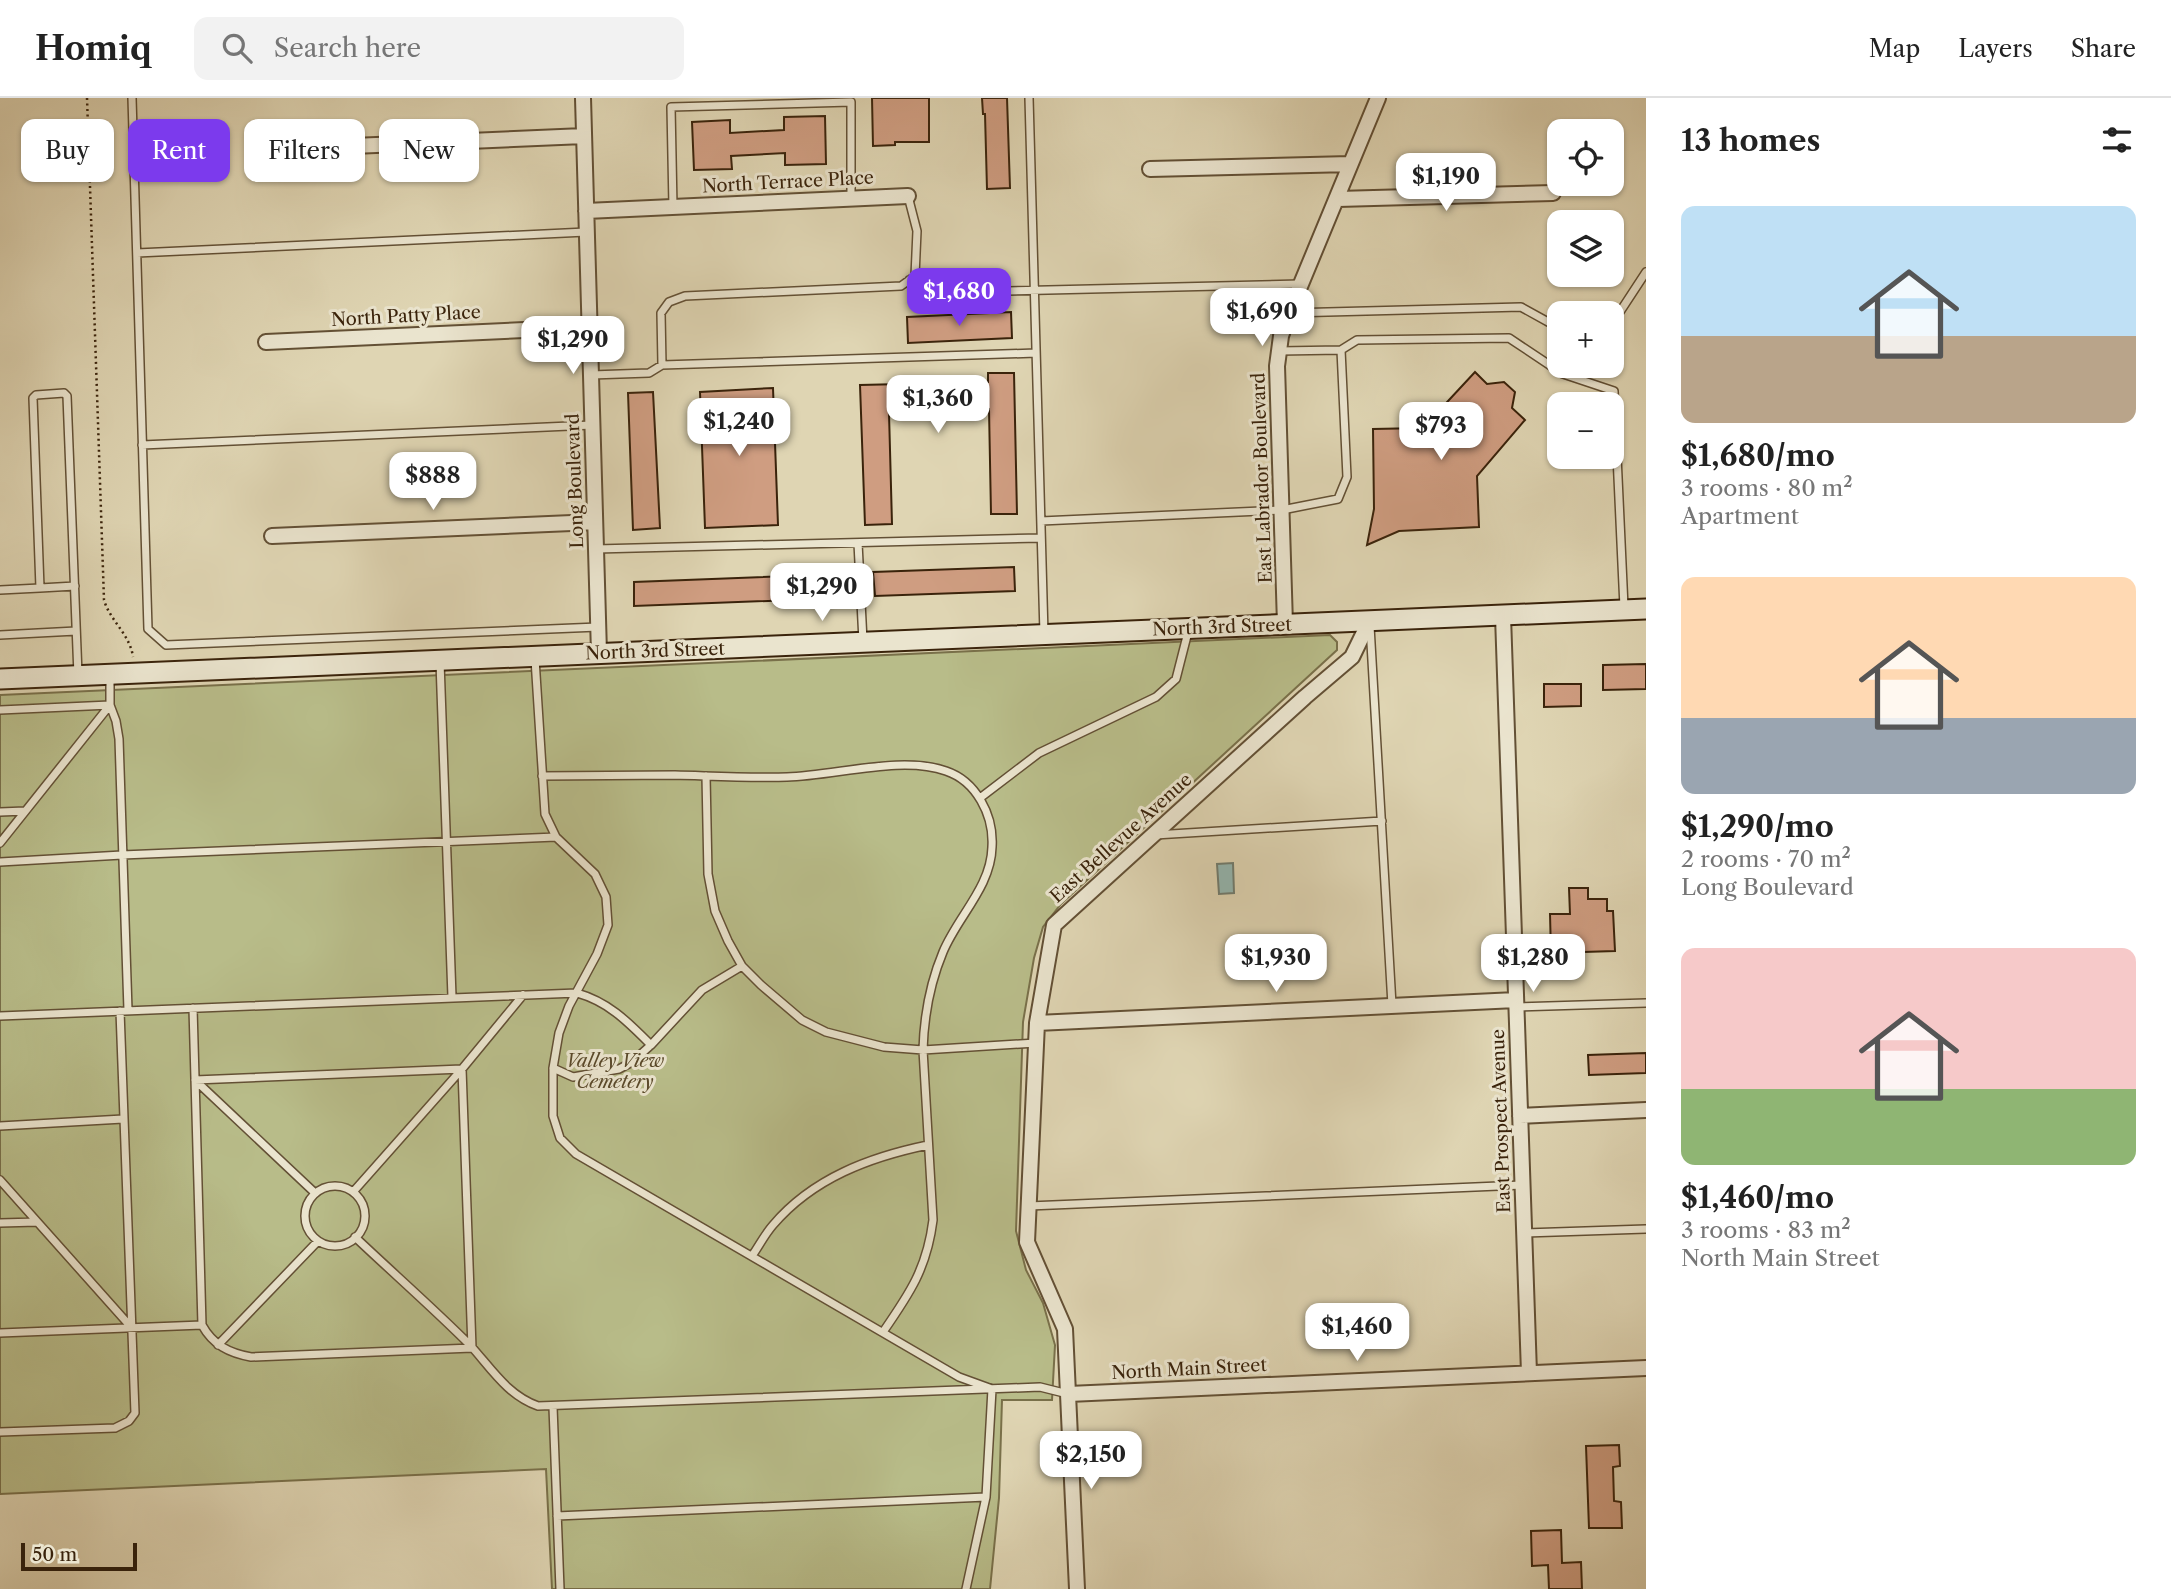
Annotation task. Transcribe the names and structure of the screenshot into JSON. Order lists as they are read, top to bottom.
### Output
{
  "streets": {
    "main road": ["North 3rd Street"],
    "street": [
      "North Terrace Place",
      "North Patty Place",
      "East Labrador Boulevard",
      "Long Boulevard",
      "East Bellevue Avenue",
      "East Prospect Avenue",
      "North Main Street"
    ]
  },
  "crossings": [
    ["North Terrace Place", "Long Boulevard"],
    ["North Patty Place", "Long Boulevard"],
    ["East Labrador Boulevard", "North 3rd Street"],
    ["Long Boulevard", "North 3rd Street"],
    ["North 3rd Street", "East Bellevue Avenue"],
    ["North 3rd Street", "East Prospect Avenue"],
    ["East Bellevue Avenue", "North Main Street"],
    ["East Prospect Avenue", "North Main Street"]
  ],
  "parks": ["Valley View Cemetery"],
  "scale_bar": "50 m",
  "page": {
    "header": "Homiq",
    "search": "Search here",
    "nav": ["Map", "Layers", "Share"],
    "heading": "13 homes",
    "map_buttons": ["+", "−"],
    "chip": [
      "Buy",
      "Rent",
      "Filters",
      "New"
    ],
    "price": [
      "$1,190",
      "$1,680",
      "$1,690",
      "$1,290",
      "$1,360",
      "$1,240",
      "$793",
      "$888",
      "$1,290",
      "$1,930",
      "$1,280",
      "$1,460",
      "$2,150"
    ],
    "list": [
      {
        "name": "$1,680/mo",
        "note": "3 rooms · 80 m² · Apartment"
      },
      {
        "name": "$1,290/mo",
        "note": "2 rooms · 70 m² · Long Boulevard"
      },
      {
        "name": "$1,460/mo",
        "note": "3 rooms · 83 m² · North Main Street"
      }
    ],
    "scale": "50 m"
  }
}
